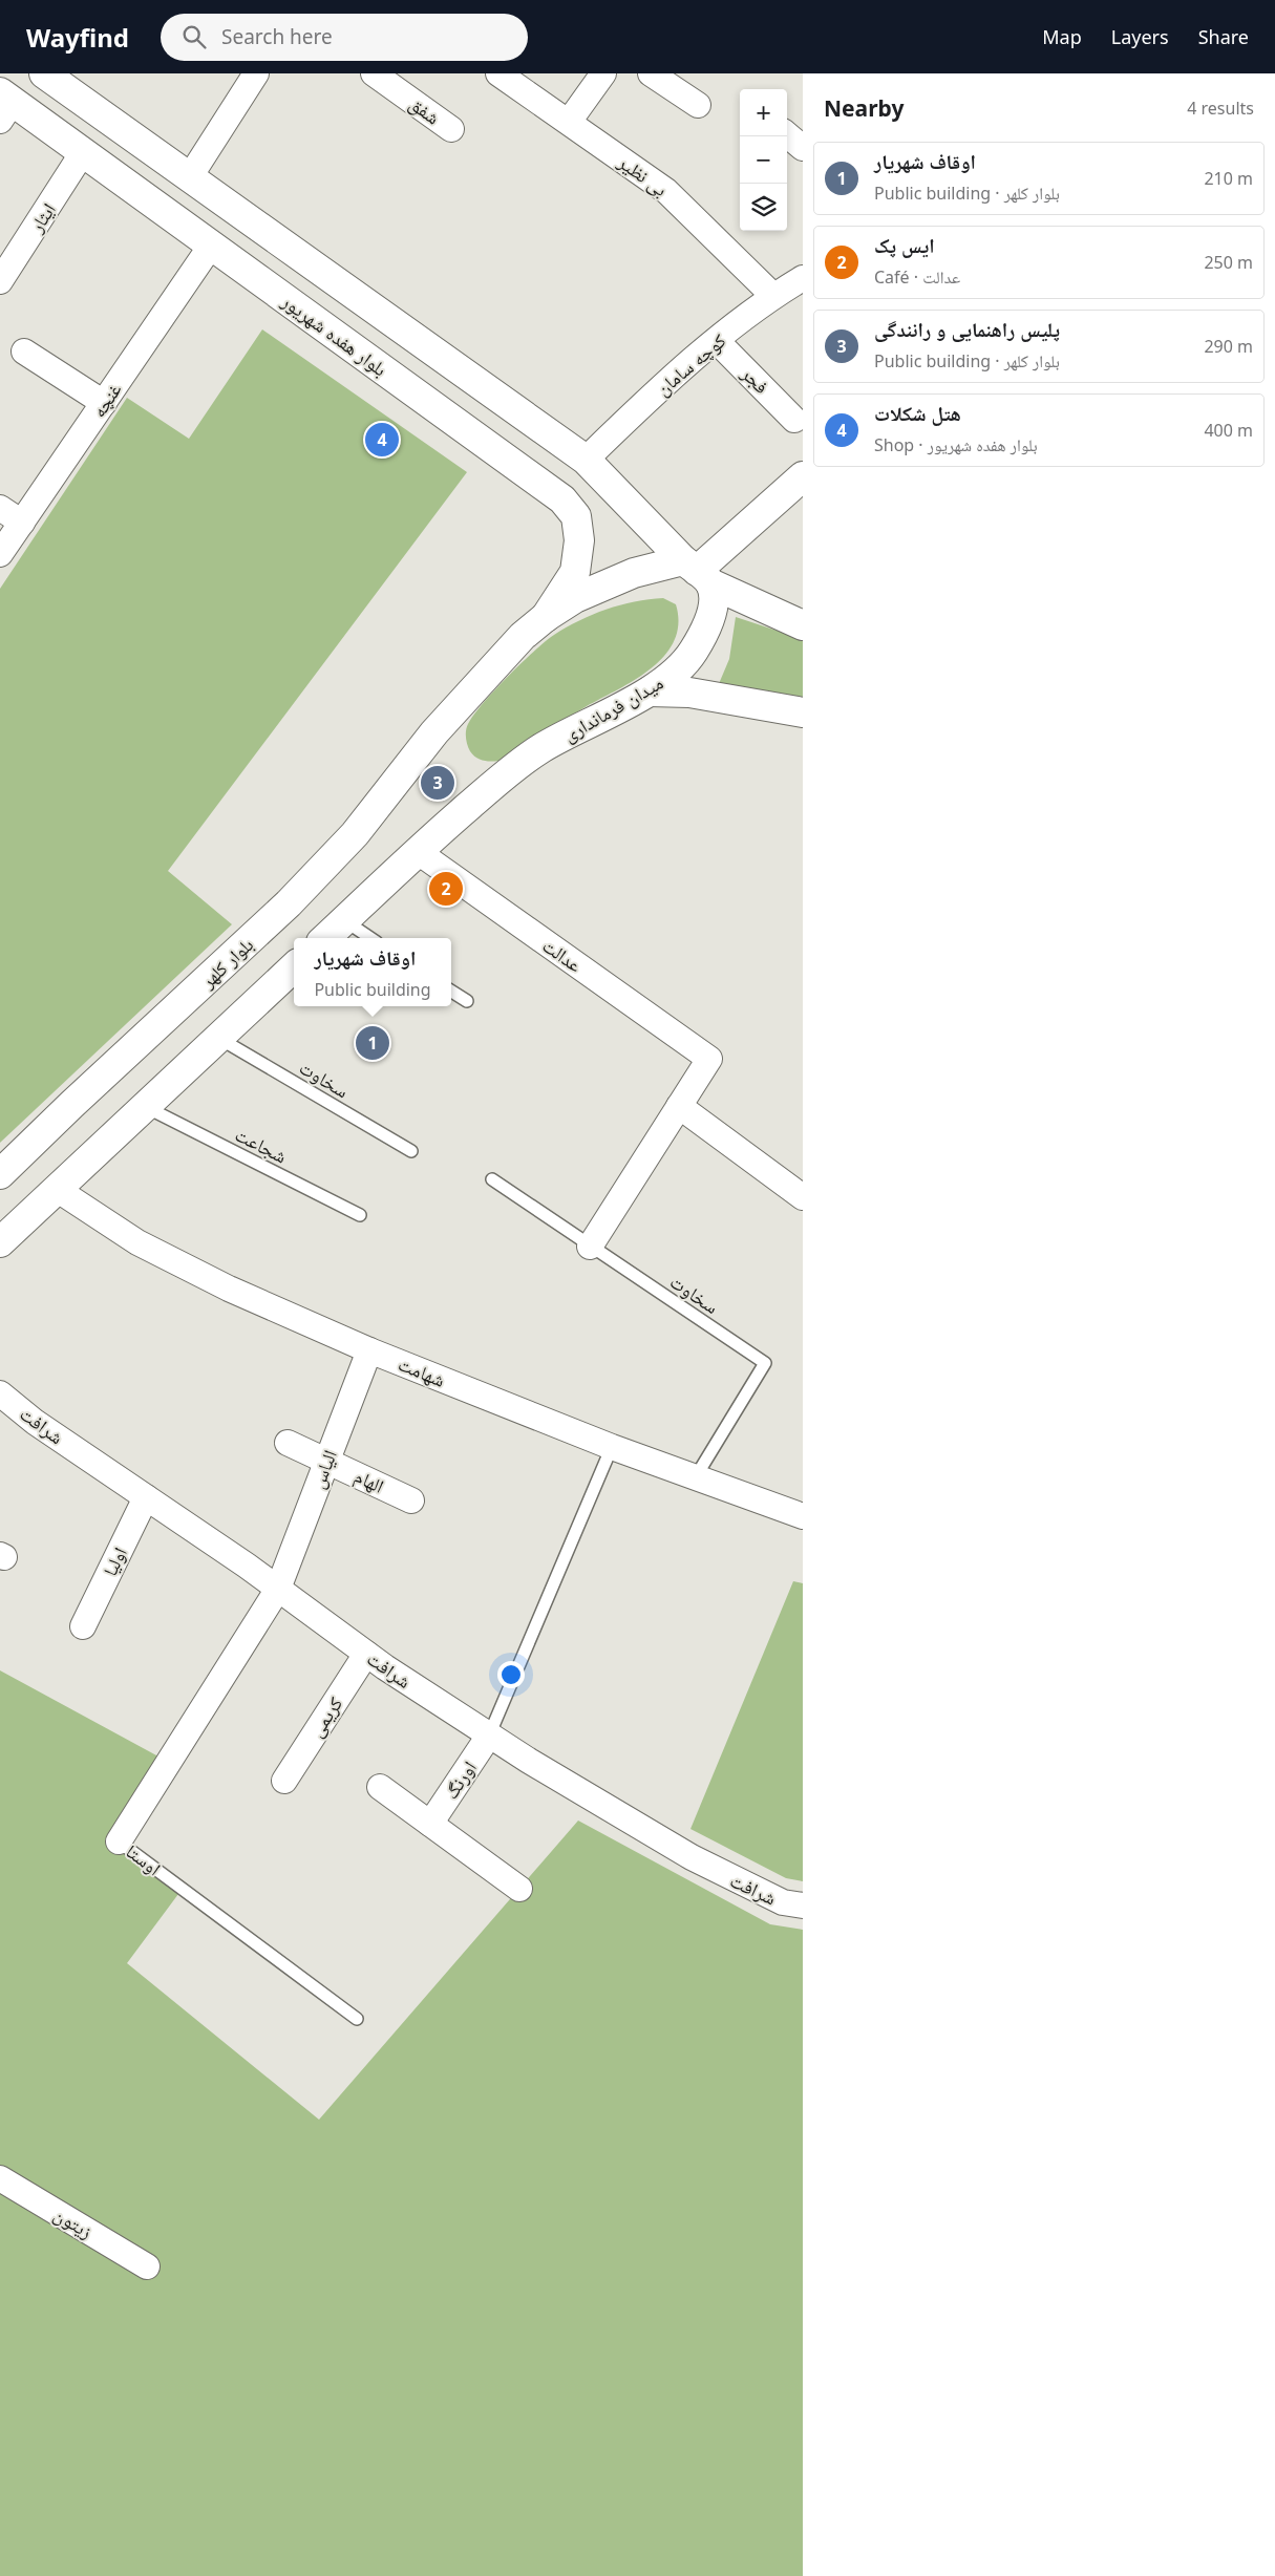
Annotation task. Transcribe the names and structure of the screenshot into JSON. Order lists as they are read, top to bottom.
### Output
{
  "streets": {
    "main road": ["بلوار هفده شهریور", "میدان فرمانداری", "بلوار کلهر"],
    "street": [
      "شفق",
      "بی نظیر",
      "ایثار",
      "کوچه سامان",
      "فجر",
      "غنچه",
      "عدالت",
      "شهامت",
      "شرافت",
      "الیاس",
      "الهام",
      "اولیا",
      "کریمی",
      "اورنگ",
      "اوستا",
      "زیتون"
    ],
    "lane": ["سخاوت", "شجاعت"]
  },
  "crossings": [
    ["بی نظیر", "کوچه سامان"],
    ["ایثار", "بلوار هفده شهریور"],
    ["بلوار هفده شهریور", "غنچه"],
    ["بلوار هفده شهریور", "بلوار کلهر"],
    ["کوچه سامان", "فجر"],
    ["میدان فرمانداری", "عدالت"],
    ["سخاوت", "شهامت"],
    ["شهامت", "الیاس"],
    ["شرافت", "الیاس"],
    ["شرافت", "اولیا"],
    ["شرافت", "کریمی"],
    ["شرافت", "اورنگ"],
    ["شرافت", "اوستا"],
    ["الیاس", "الهام"],
    ["الیاس", "اوستا"]
  ],
  "page": {
    "header": "Wayfind",
    "search": "Search here",
    "nav": ["Map", "Layers", "Share"],
    "heading": ["Nearby", "4 results"],
    "map_buttons": ["+", "−"],
    "list": [
      {
        "mark": "1",
        "name": "اوقاف شهریار",
        "note": "Public building · بلوار کلهر",
        "value": "210 m"
      },
      {
        "mark": "2",
        "name": "ایس پک",
        "note": "Café · عدالت",
        "value": "250 m"
      },
      {
        "mark": "3",
        "name": "پلیس راهنمایی و رانندگی",
        "note": "Public building · بلوار کلهر",
        "value": "290 m"
      },
      {
        "mark": "4",
        "name": "هتل شکلات",
        "note": "Shop · بلوار هفده شهریور",
        "value": "400 m"
      }
    ],
    "pins": [
      "4",
      "3",
      "2",
      "1"
    ],
    "popup": ["اوقاف شهریار", "Public building"]
  }
}
